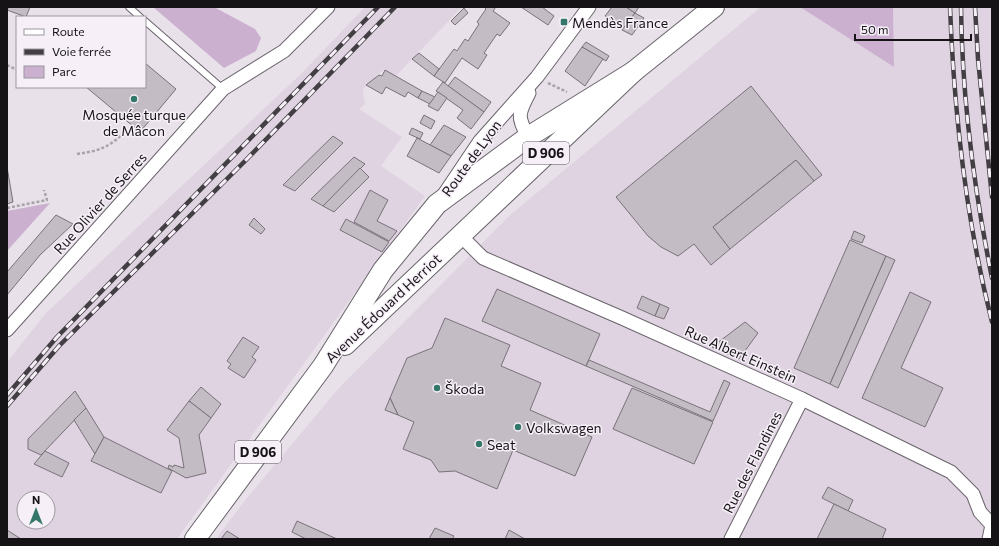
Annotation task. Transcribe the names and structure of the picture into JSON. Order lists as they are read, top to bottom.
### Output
{
  "streets": {
    "main road": ["D 906", "Avenue Édouard Herriot"],
    "street": [
      "Route de Lyon",
      "Rue Olivier de Serres",
      "Rue Albert Einstein",
      "Rue des Flandines"
    ]
  },
  "crossings": [
    ["D 906", "Avenue Édouard Herriot"],
    ["Route de Lyon", "Avenue Édouard Herriot"],
    ["Avenue Édouard Herriot", "Rue Albert Einstein"],
    ["Rue Albert Einstein", "Rue des Flandines"]
  ],
  "places": {
    "transit": ["Mendès France"],
    "other": [
      "Mosquée turque de Mâcon",
      "Škoda",
      "Volkswagen",
      "Seat"
    ]
  },
  "legend": ["Route", "Voie ferrée", "Parc"],
  "scale_bar": "50 m",
  "north": "top"
}
